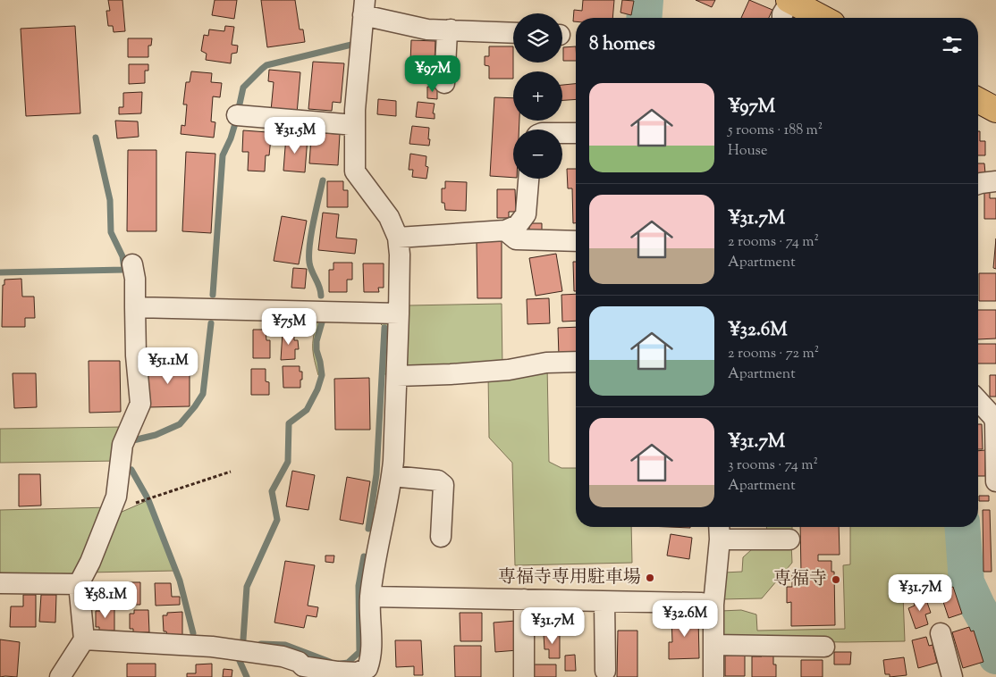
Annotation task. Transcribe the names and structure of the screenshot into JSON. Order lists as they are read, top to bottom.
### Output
{
  "places": ["専福寺専用駐車場", "専福寺"],
  "page": {
    "map_buttons": ["+", "−"],
    "heading": "8 homes",
    "price": [
      "¥97M",
      "¥31.5M",
      "¥75M",
      "¥51.1M",
      "¥31.7M",
      "¥58.1M",
      "¥32.6M",
      "¥31.7M"
    ],
    "list": [
      {
        "name": "¥97M",
        "note": "5 rooms · 188 m² · House"
      },
      {
        "name": "¥31.7M",
        "note": "2 rooms · 74 m² · Apartment"
      },
      {
        "name": "¥32.6M",
        "note": "2 rooms · 72 m² · Apartment"
      },
      {
        "name": "¥31.7M",
        "note": "3 rooms · 74 m² · Apartment"
      }
    ]
  }
}
